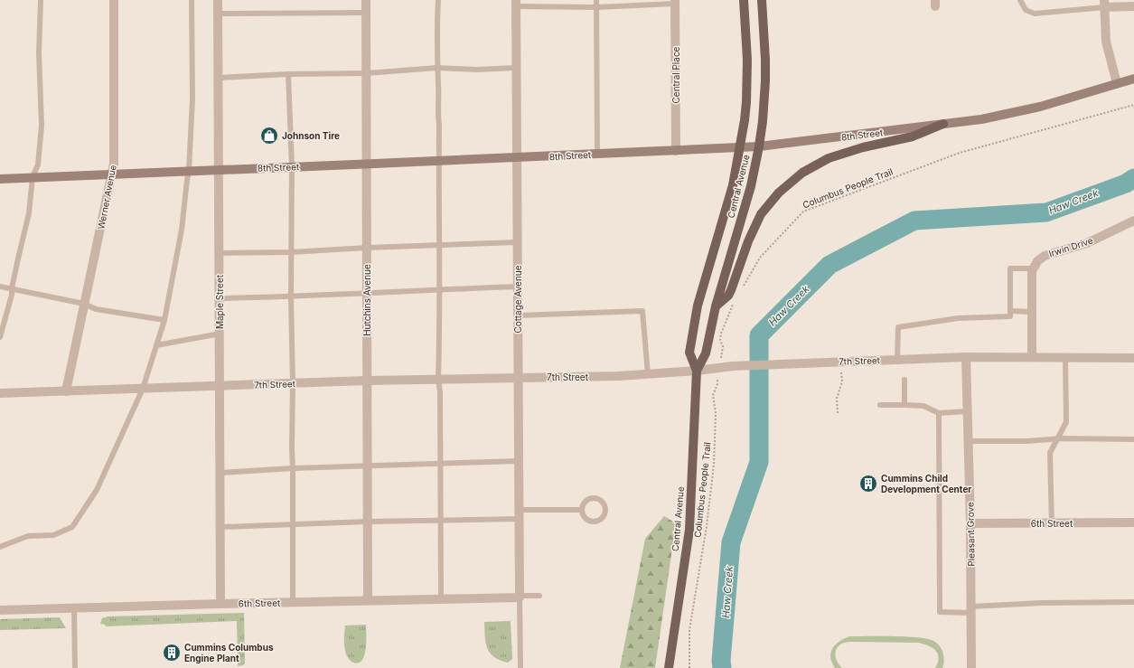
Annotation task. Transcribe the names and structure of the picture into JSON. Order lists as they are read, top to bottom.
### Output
{
  "streets": {
    "main road": ["Central Avenue"],
    "street": [
      "Central Place",
      "8th Street",
      "Werner Avenue",
      "Irwin Drive",
      "Cottage Avenue",
      "Hutchins Avenue",
      "Maple Street",
      "7th Street",
      "6th Street",
      "Pleasant Grove"
    ],
    "path": ["Columbus People Trail"]
  },
  "crossings": [
    ["Central Place", "8th Street"],
    ["8th Street", "Central Avenue"],
    ["8th Street", "Werner Avenue"],
    ["8th Street", "Cottage Avenue"],
    ["8th Street", "Hutchins Avenue"],
    ["8th Street", "Maple Street"],
    ["Central Avenue", "7th Street"],
    ["Columbus People Trail", "7th Street"],
    ["Werner Avenue", "7th Street"],
    ["Cottage Avenue", "7th Street"],
    ["Cottage Avenue", "6th Street"],
    ["Hutchins Avenue", "7th Street"],
    ["Hutchins Avenue", "6th Street"],
    ["Maple Street", "7th Street"],
    ["Maple Street", "6th Street"],
    ["7th Street", "Pleasant Grove"],
    ["6th Street", "Pleasant Grove"]
  ],
  "water": ["Haw Creek"],
  "places": {
    "shop": ["Johnson Tire"],
    "building": ["Cummins Child Development Center", "Cummins Columbus Engine Plant"]
  }
}
